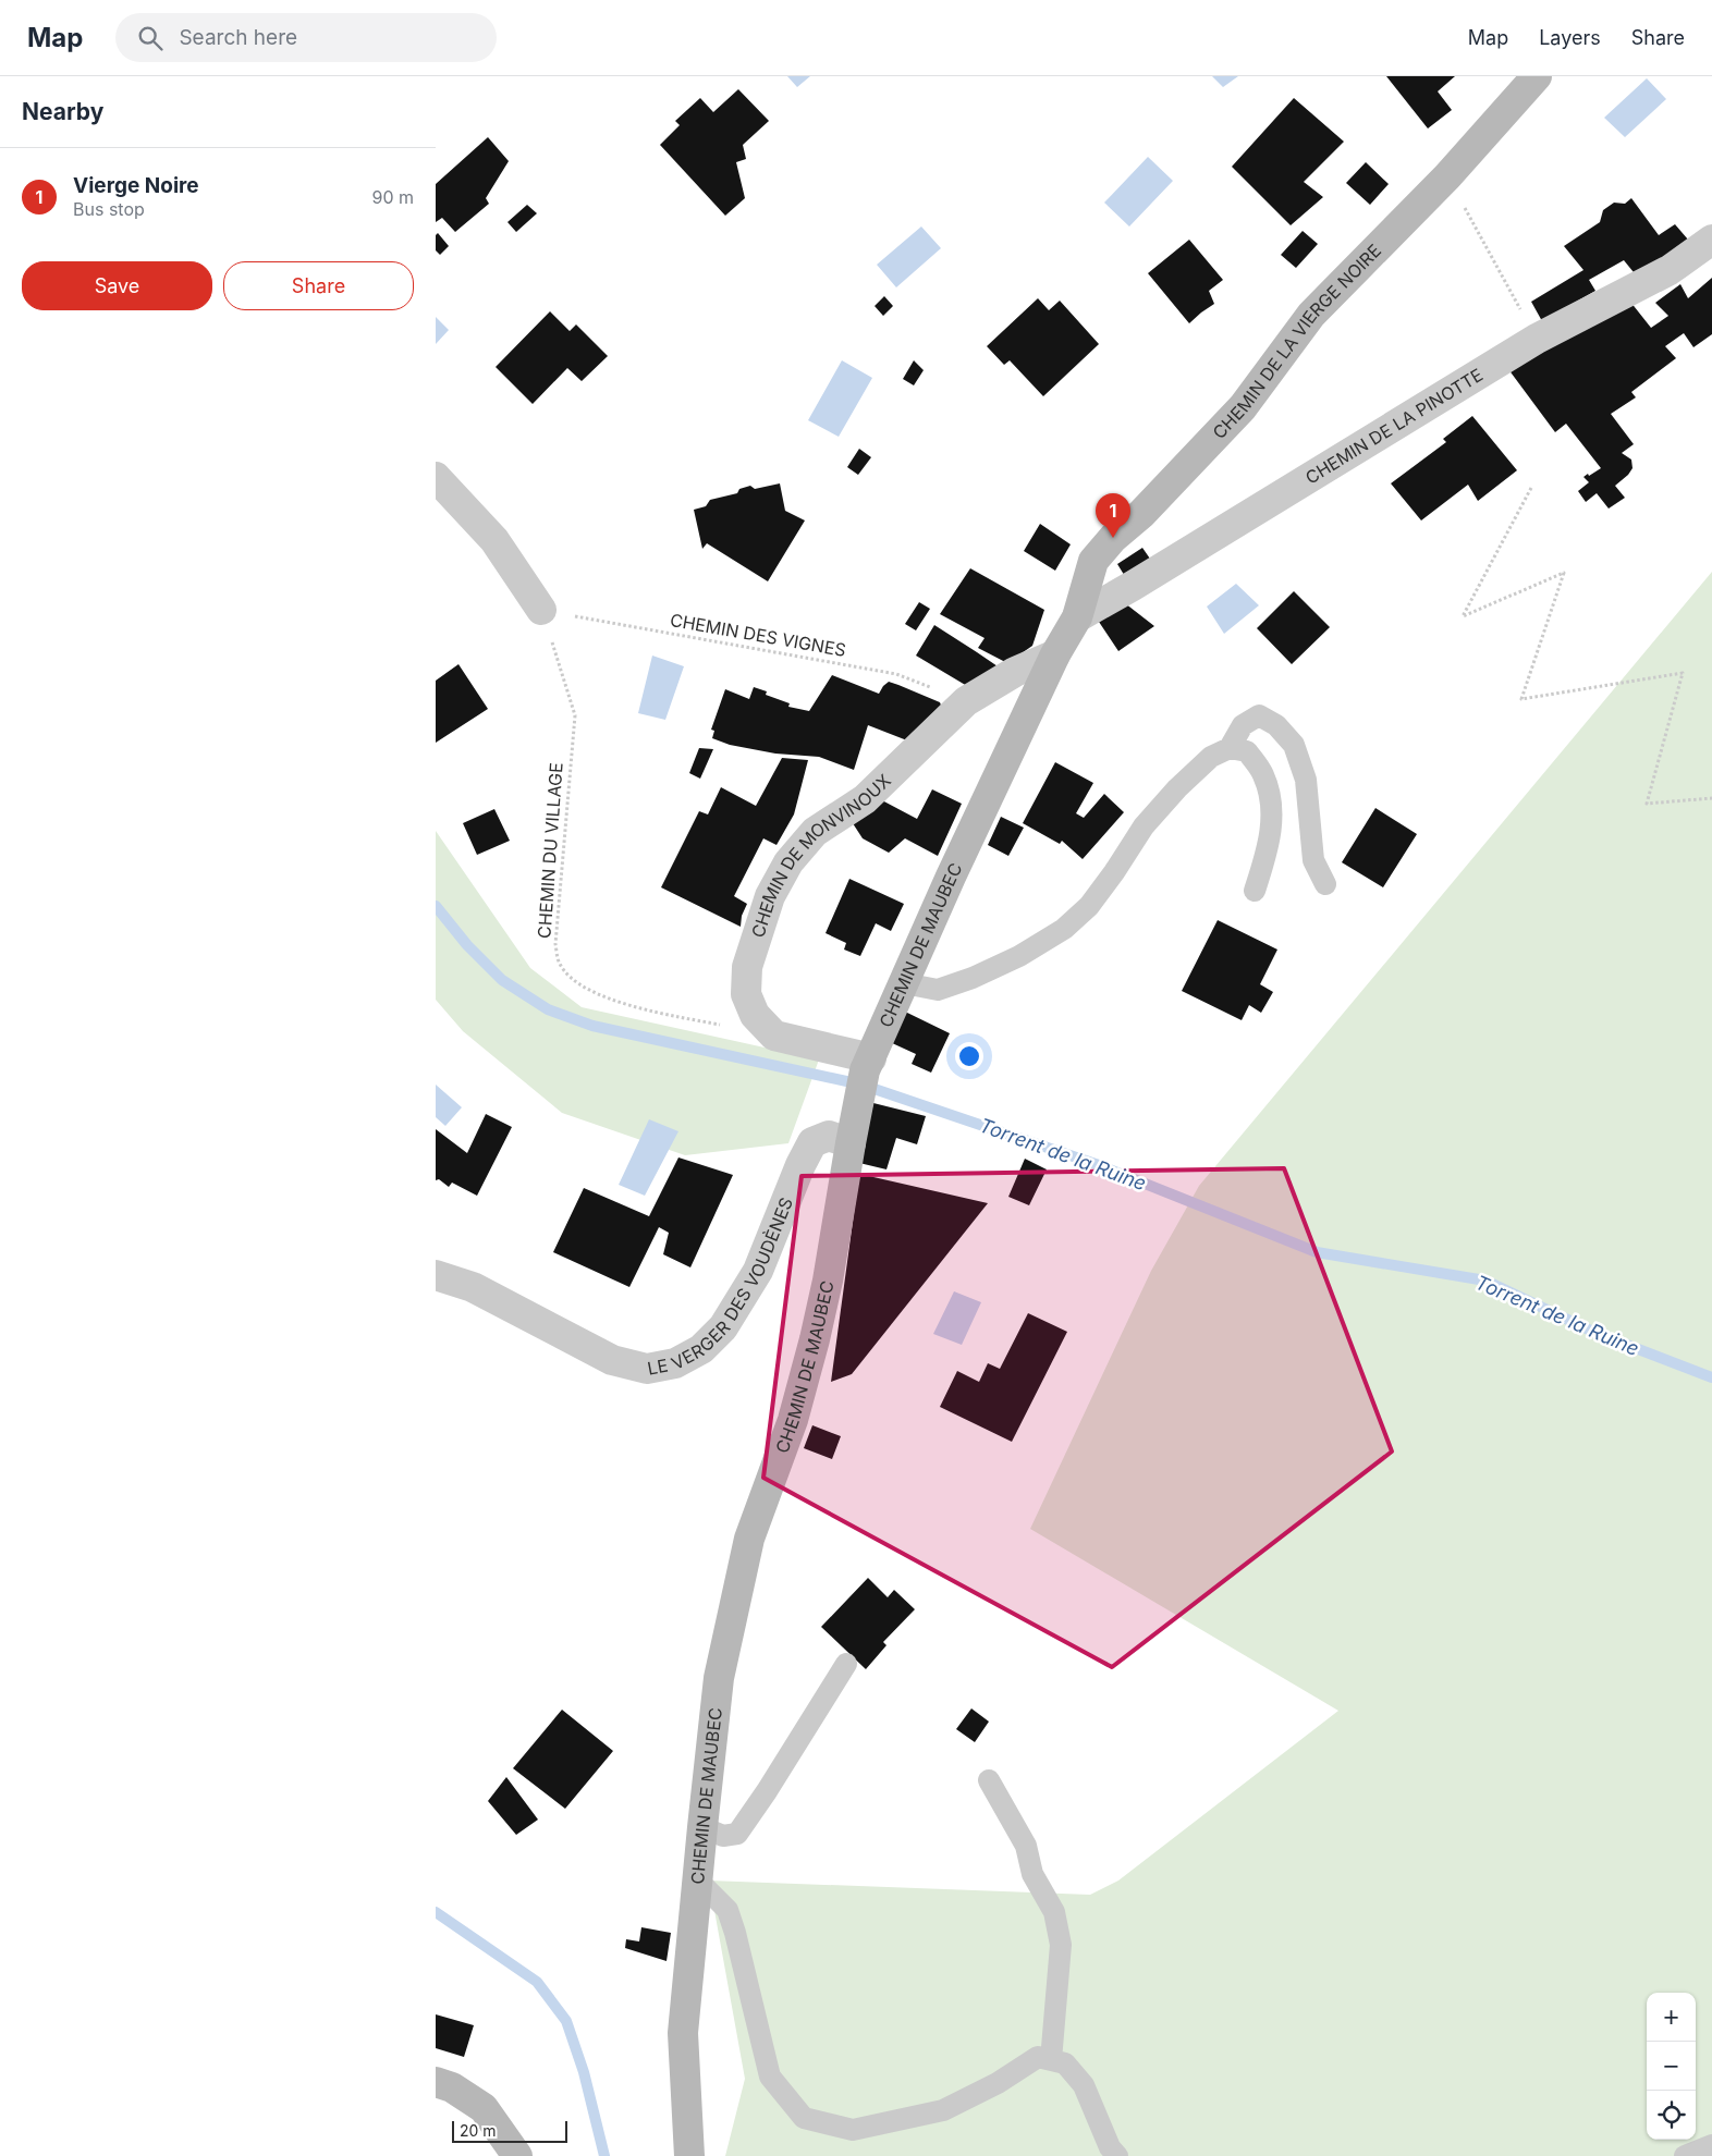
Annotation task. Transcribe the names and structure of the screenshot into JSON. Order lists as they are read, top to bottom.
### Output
{
  "streets": {
    "street": [
      "CHEMIN DE LA VIERGE NOIRE",
      "CHEMIN DE LA PINOTTE",
      "CHEMIN DE MONVINOUX",
      "CHEMIN DE MAUBEC",
      "LE VERGER DES VOUDÈNES"
    ],
    "path": ["CHEMIN DES VIGNES", "CHEMIN DU VILLAGE"]
  },
  "crossings": [
    ["CHEMIN DE LA VIERGE NOIRE", "CHEMIN DE LA PINOTTE"],
    ["CHEMIN DE LA VIERGE NOIRE", "CHEMIN DE MAUBEC"],
    ["CHEMIN DE LA PINOTTE", "CHEMIN DE MAUBEC"],
    ["CHEMIN DES VIGNES", "CHEMIN DU VILLAGE"],
    ["CHEMIN DES VIGNES", "CHEMIN DE MONVINOUX"],
    ["CHEMIN DU VILLAGE", "CHEMIN DE MONVINOUX"],
    ["CHEMIN DE MONVINOUX", "CHEMIN DE MAUBEC"],
    ["CHEMIN DE MAUBEC", "LE VERGER DES VOUDÈNES"]
  ],
  "water": ["Torrent de la Ruine"],
  "scale_bar": "20 m",
  "page": {
    "header": "Map",
    "search": "Search here",
    "nav": ["Map", "Layers", "Share"],
    "heading": "Nearby",
    "list": [
      {
        "mark": "1",
        "name": "Vierge Noire",
        "note": "Bus stop",
        "value": "90 m"
      }
    ],
    "buttons": ["Save", "Share"],
    "pins": "1",
    "map_buttons": ["+", "−"],
    "scale": "20 m"
  }
}
